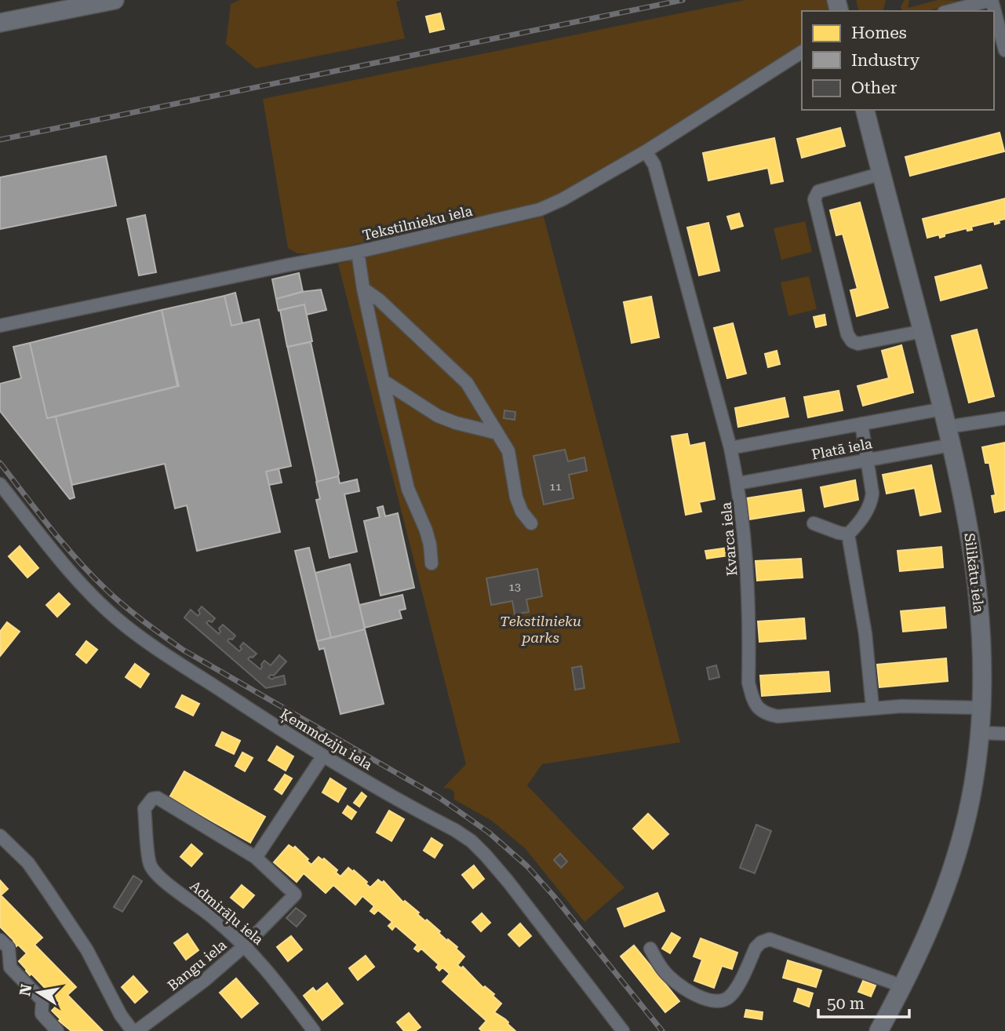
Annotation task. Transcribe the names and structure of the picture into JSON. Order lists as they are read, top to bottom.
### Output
{
  "streets": {
    "main road": ["Silikātu iela"],
    "street": [
      "Tekstilnieku iela",
      "Platā iela",
      "Kvarca iela",
      "Ķemmdziju iela",
      "Admirāļu iela",
      "Bangu iela"
    ]
  },
  "crossings": [
    ["Tekstilnieku iela", "Kvarca iela"],
    ["Platā iela", "Kvarca iela"],
    ["Platā iela", "Silikātu iela"],
    ["Kvarca iela", "Silikātu iela"],
    ["Admirāļu iela", "Bangu iela"]
  ],
  "parks": ["Tekstilnieku parks"],
  "house_numbers": ["11", "13"],
  "legend": ["Homes", "Industry", "Other"],
  "scale_bar": "50 m",
  "north": "left"
}
